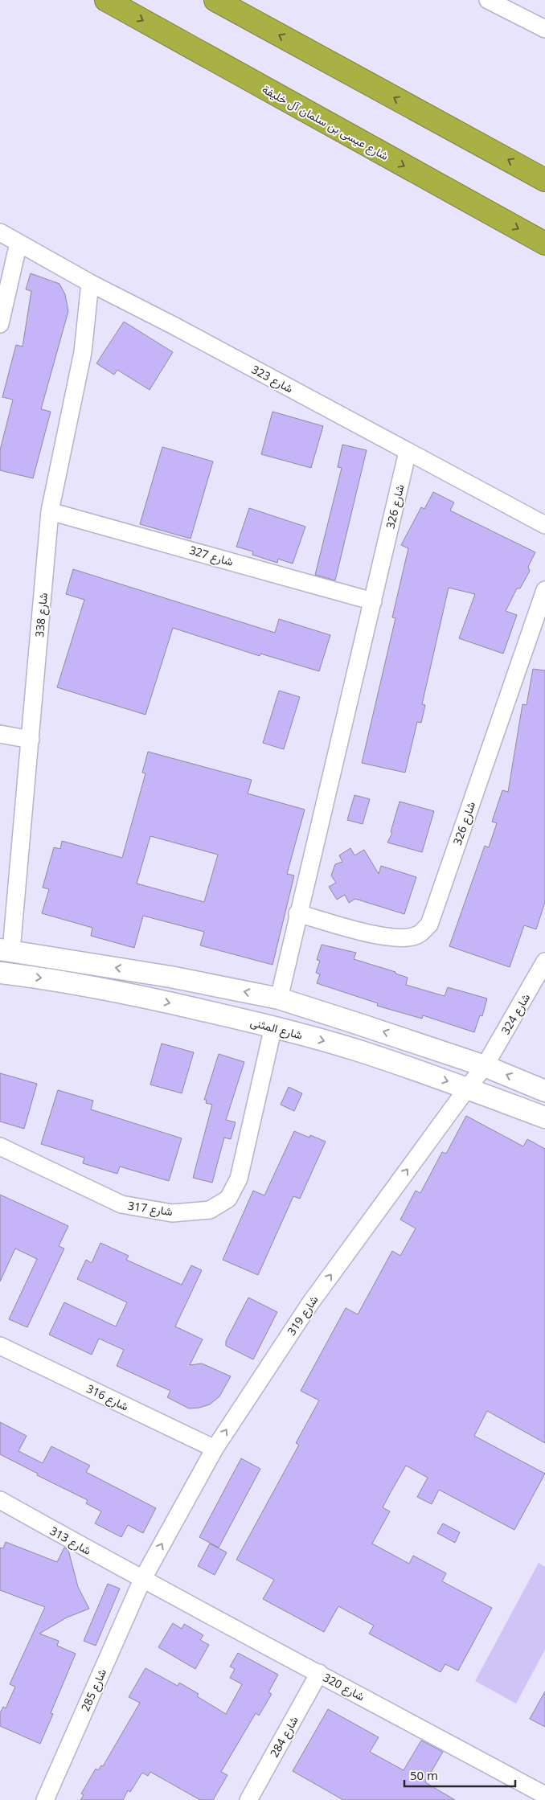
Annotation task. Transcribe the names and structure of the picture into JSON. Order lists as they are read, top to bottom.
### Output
{
  "streets": {
    "highway": ["شارع عيسى بن سلمان آل خليفة"],
    "street": [
      "شارع 323",
      "شارع 326",
      "شارع 327",
      "شارع 338",
      "شارع 324",
      "شارع المثنى",
      "شارع 317",
      "شارع 319",
      "شارع 316",
      "شارع 313",
      "شارع 320",
      "شارع 285",
      "شارع 284"
    ]
  },
  "crossings": [
    ["شارع 323", "شارع 326"],
    ["شارع 323", "شارع 338"],
    ["شارع 326", "شارع 327"],
    ["شارع 327", "شارع 338"],
    ["شارع 324", "شارع 319"],
    ["شارع المثنى", "شارع 317"],
    ["شارع المثنى", "شارع 319"],
    ["شارع 319", "شارع 316"],
    ["شارع 319", "شارع 313"],
    ["شارع 319", "شارع 320"],
    ["شارع 319", "شارع 285"],
    ["شارع 313", "شارع 320"],
    ["شارع 313", "شارع 285"],
    ["شارع 320", "شارع 285"],
    ["شارع 320", "شارع 284"]
  ],
  "one_way": ["شارع 319"],
  "scale_bar": "50 m"
}
